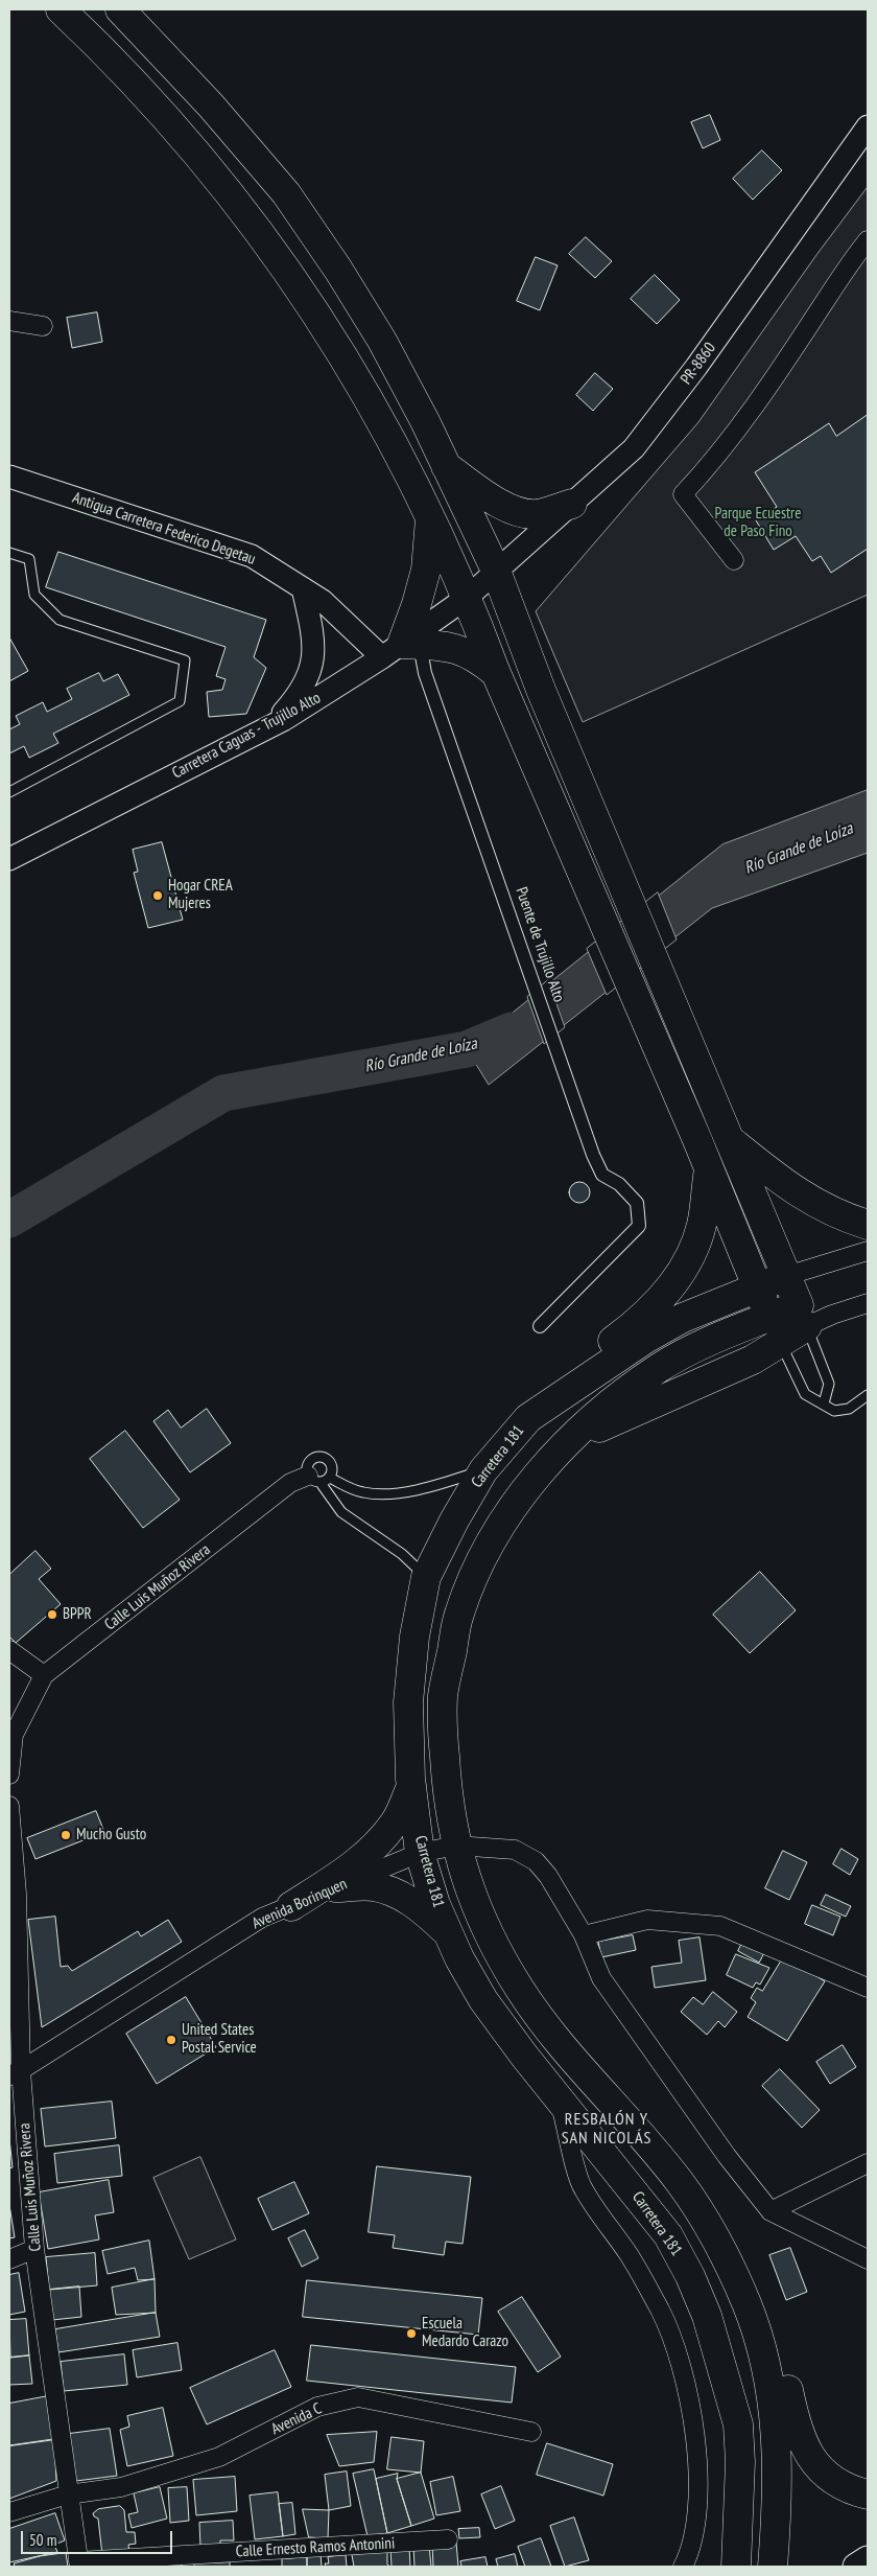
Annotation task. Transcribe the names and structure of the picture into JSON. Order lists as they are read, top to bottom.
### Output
{
  "streets": {
    "main road": ["Carretera 181"],
    "street": [
      "PR-8860",
      "Antigua Carretera Federico Degetau",
      "Carretera Caguas - Trujillo Alto",
      "Puente de Trujillo Alto",
      "Calle Luis Muñoz Rivera",
      "Avenida Borinquen",
      "Avenida C",
      "Calle Ernesto Ramos Antonini"
    ]
  },
  "crossings": [
    ["PR-8860", "Carretera Caguas - Trujillo Alto"],
    ["Antigua Carretera Federico Degetau", "Carretera Caguas - Trujillo Alto"],
    ["Antigua Carretera Federico Degetau", "Puente de Trujillo Alto"],
    ["Carretera Caguas - Trujillo Alto", "Puente de Trujillo Alto"],
    ["Carretera 181", "Avenida Borinquen"],
    ["Calle Luis Muñoz Rivera", "Avenida Borinquen"],
    ["Calle Luis Muñoz Rivera", "Avenida C"],
    ["Calle Luis Muñoz Rivera", "Calle Ernesto Ramos Antonini"]
  ],
  "districts": ["RESBALÓN Y SAN NICOLÁS"],
  "water": ["Río Grande de Loíza"],
  "parks": ["Parque Ecuestre de Paso Fino"],
  "places": [
    "Hogar CREA Mujeres",
    "BPPR",
    "Mucho Gusto",
    "United States Postal Service",
    "Escuela Medardo Carazo"
  ],
  "scale_bar": "50 m"
}
